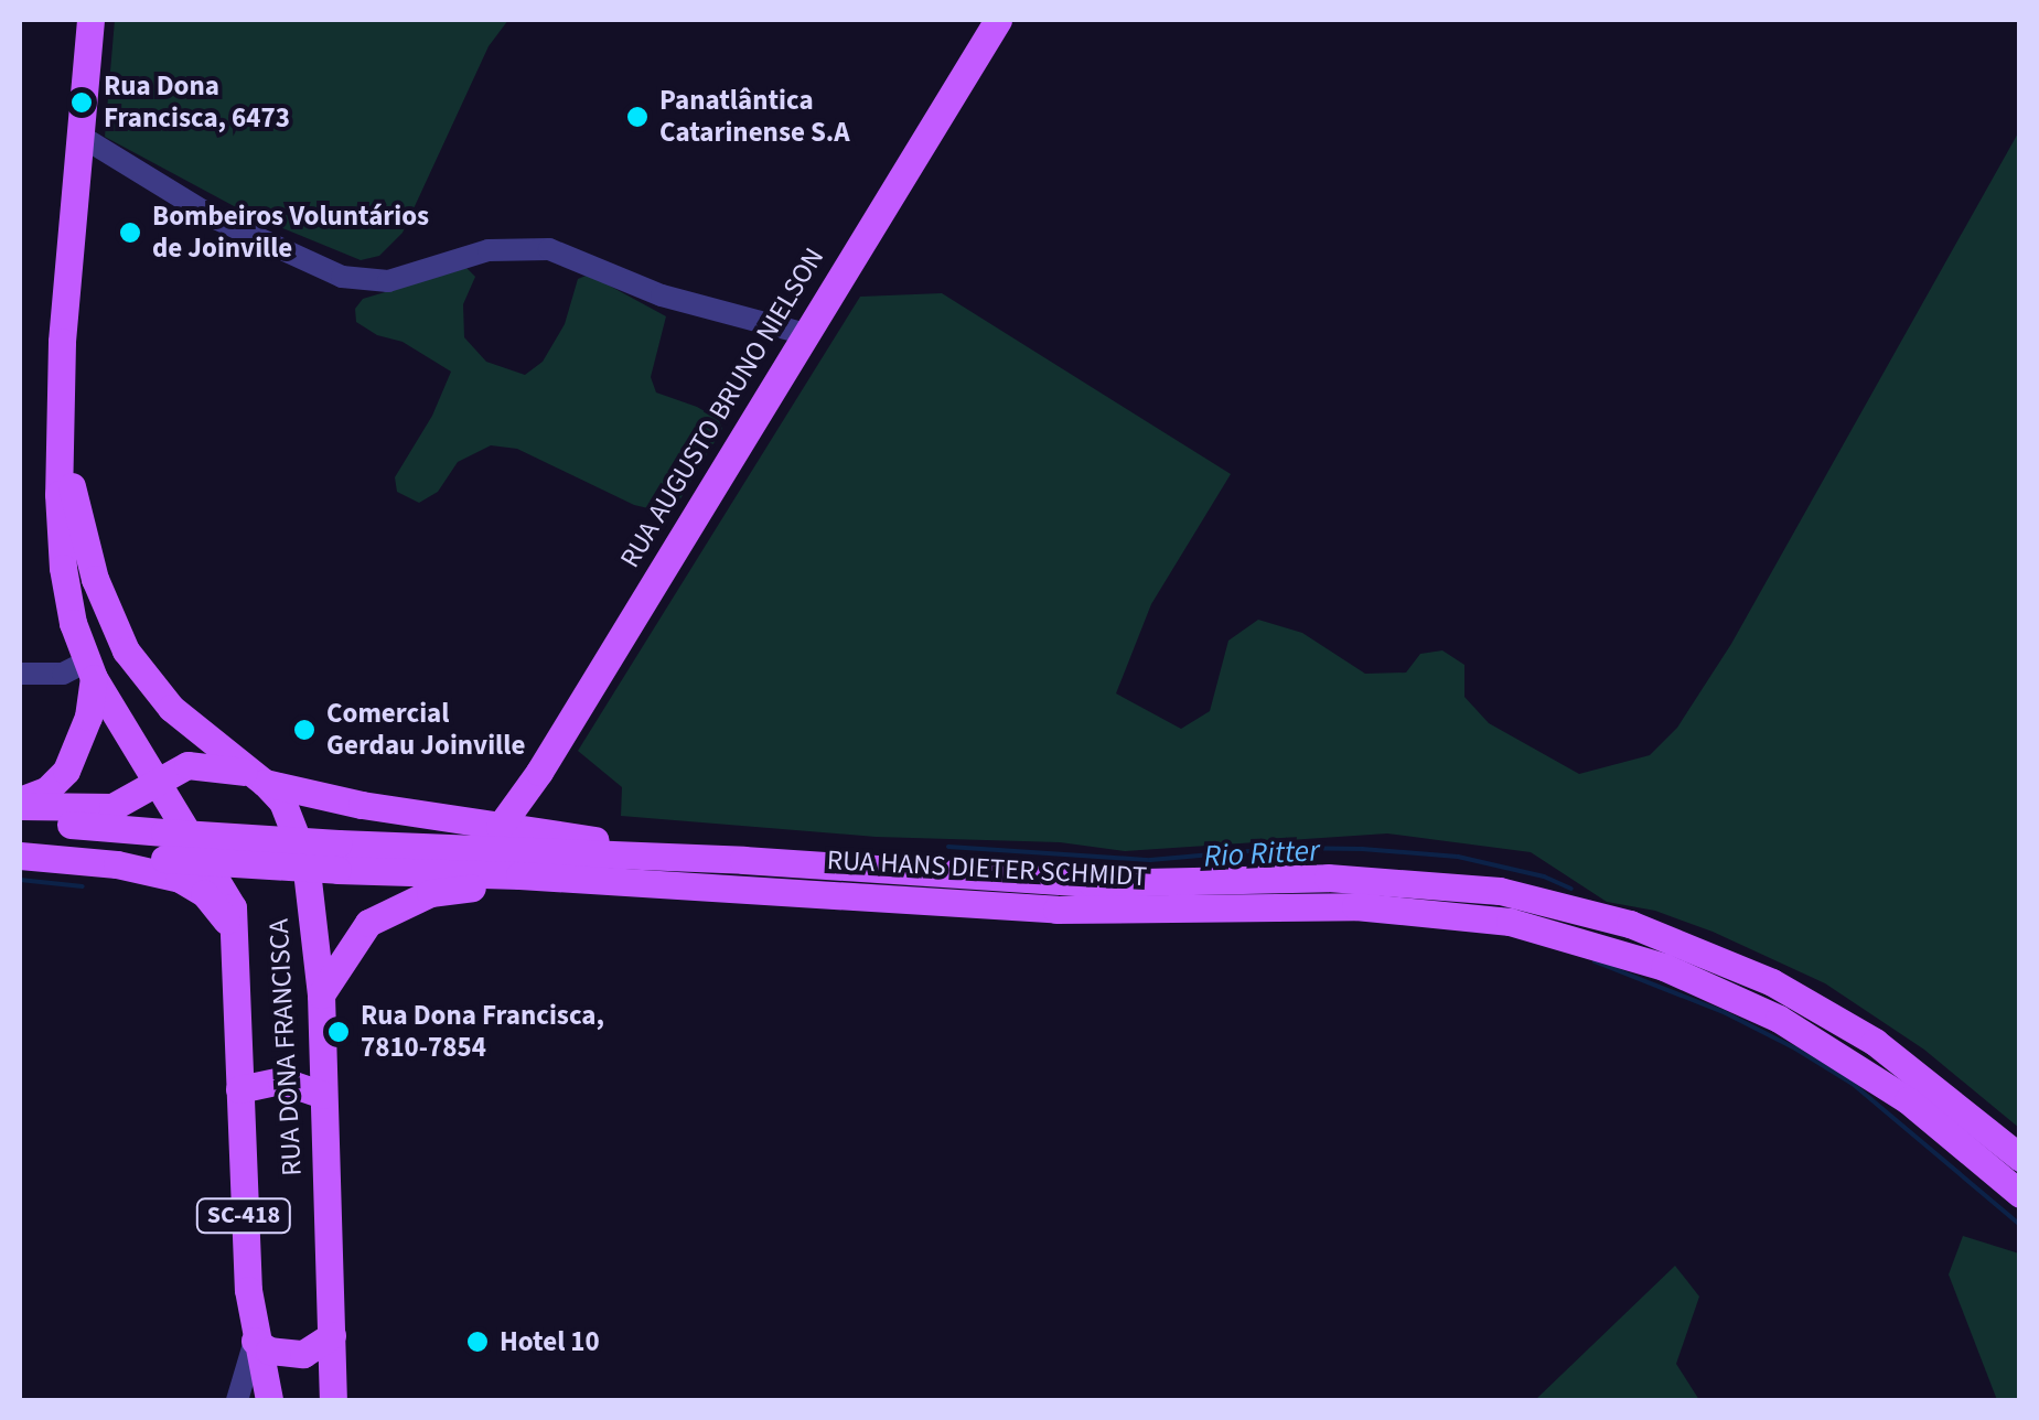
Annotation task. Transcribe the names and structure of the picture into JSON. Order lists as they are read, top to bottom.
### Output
{
  "streets": {
    "main road": [
      "RUA AUGUSTO BRUNO NIELSON",
      "RUA HANS DIETER SCHMIDT",
      "RUA DONA FRANCISCA",
      "SC-418"
    ]
  },
  "water": ["Rio Ritter"],
  "places": [
    "Rua Dona Francisca, 6473",
    "Panatlântica Catarinense S.A",
    "Bombeiros Voluntários de Joinville",
    "Comercial Gerdau Joinville",
    "Rua Dona Francisca, 7810-7854",
    "Hotel 10"
  ]
}
